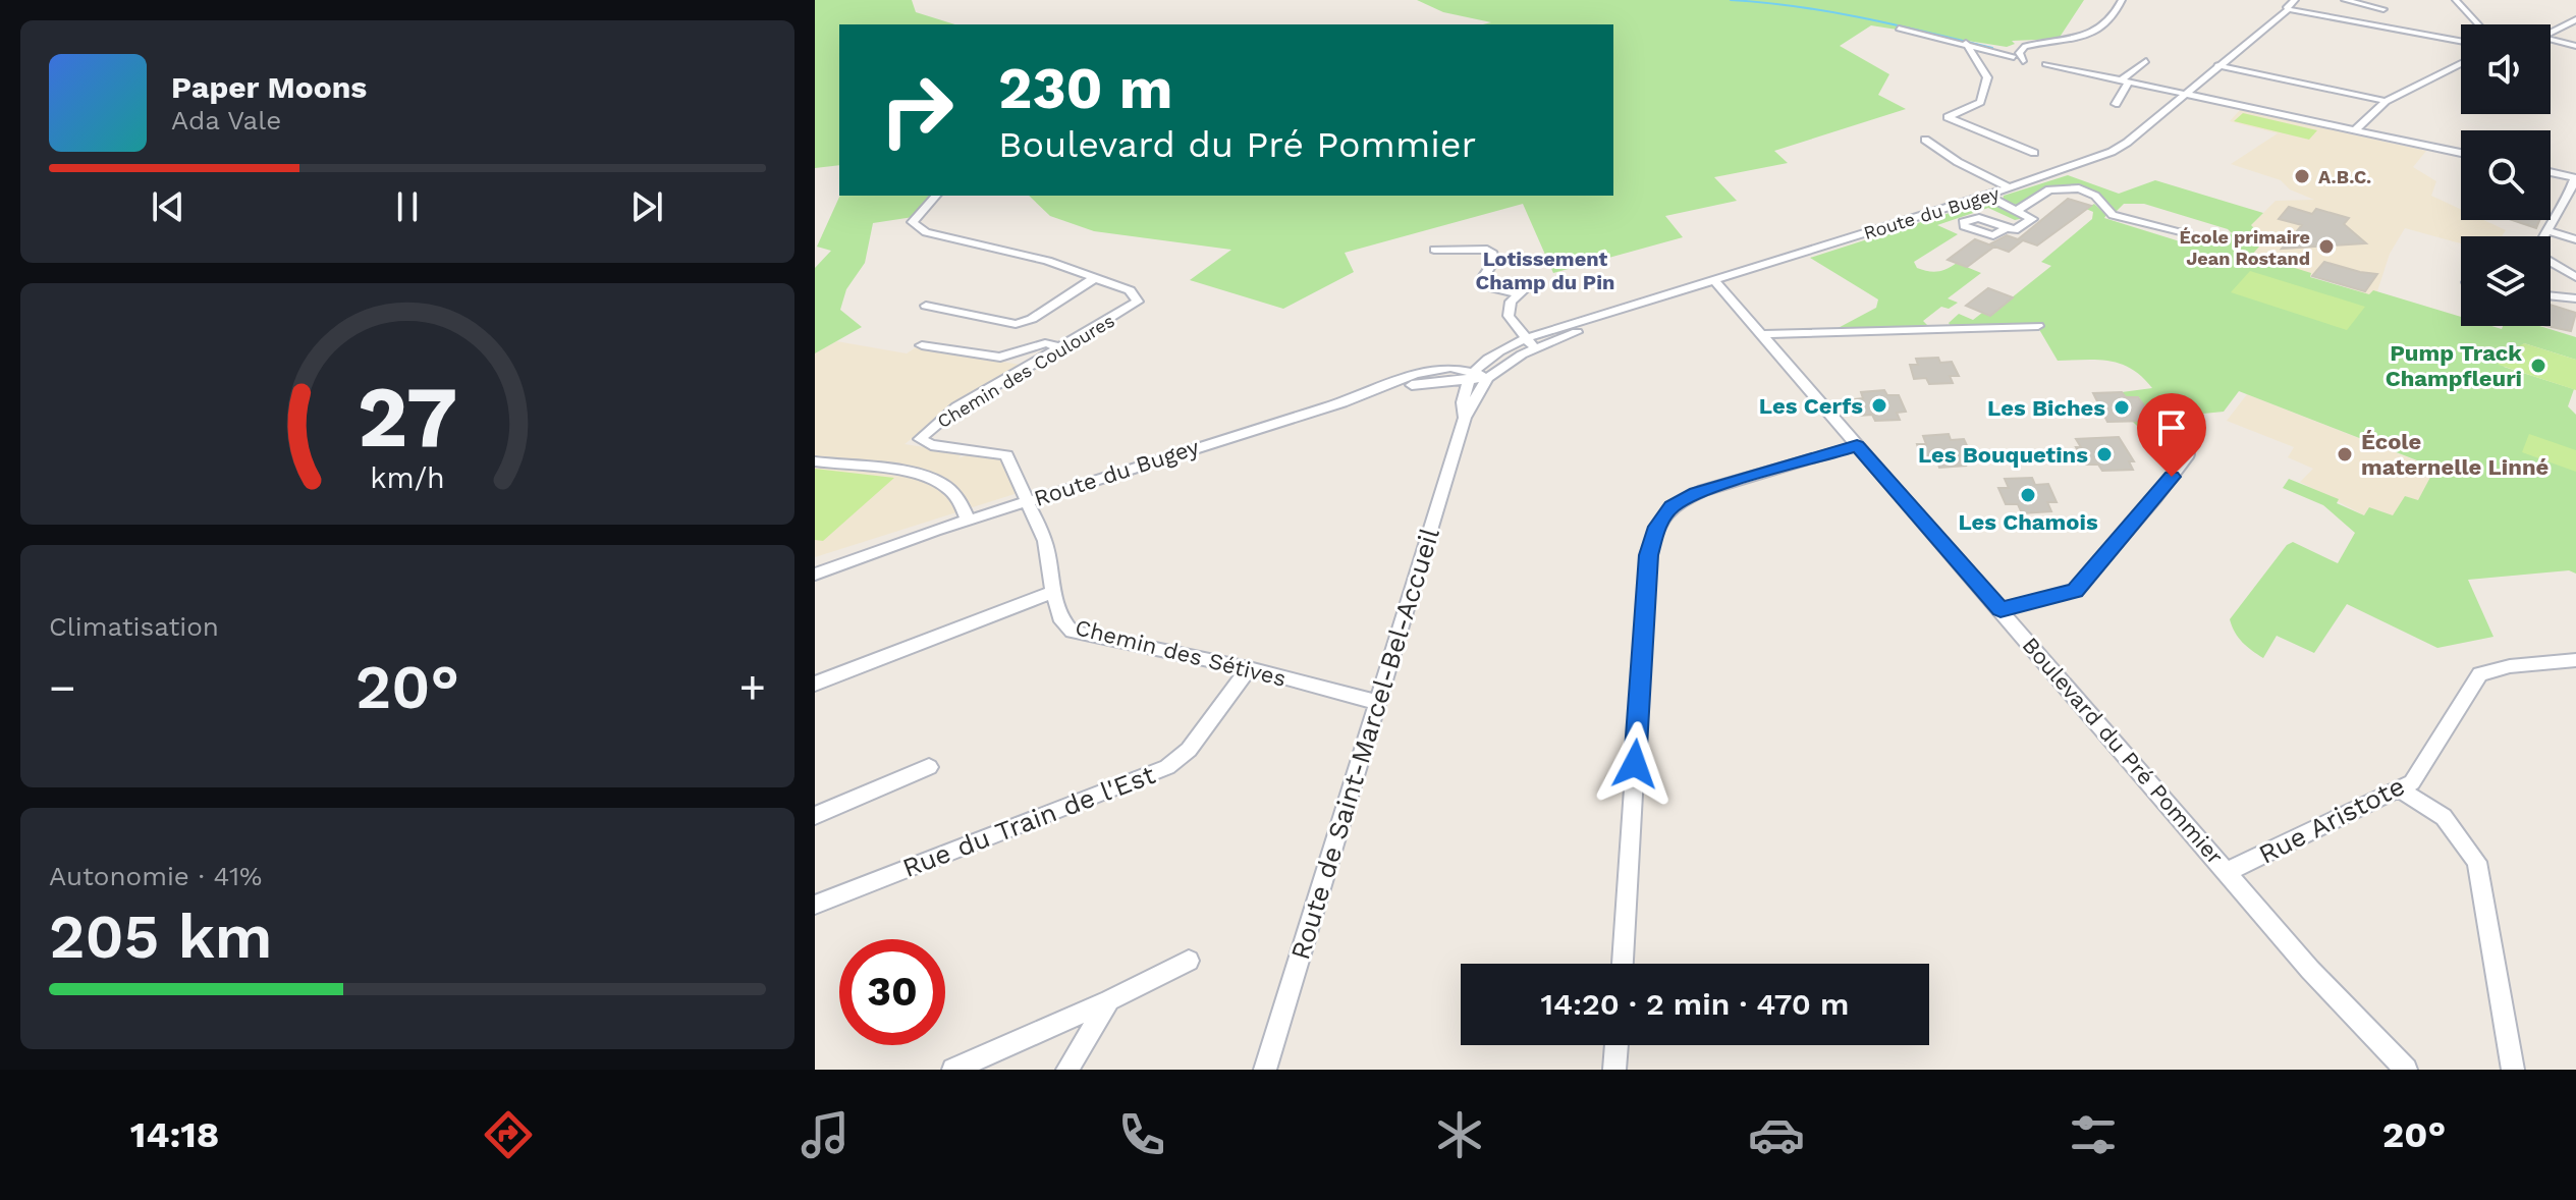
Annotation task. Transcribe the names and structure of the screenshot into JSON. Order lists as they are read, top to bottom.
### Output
{
  "streets": {
    "street": [
      "Route du Bugey",
      "Chemin des Couloures",
      "Chemin des Sétives",
      "Route de Saint-Marcel-Bel-Accueil",
      "Boulevard du Pré Pommier",
      "Rue Aristote",
      "Rue du Train de l'Est"
    ]
  },
  "crossings": [
    ["Route du Bugey", "Chemin des Couloures"],
    ["Route du Bugey", "Chemin des Sétives"],
    ["Route du Bugey", "Route de Saint-Marcel-Bel-Accueil"],
    ["Route du Bugey", "Boulevard du Pré Pommier"],
    ["Chemin des Couloures", "Chemin des Sétives"],
    ["Chemin des Sétives", "Route de Saint-Marcel-Bel-Accueil"],
    ["Chemin des Sétives", "Rue du Train de l'Est"],
    ["Boulevard du Pré Pommier", "Rue Aristote"]
  ],
  "districts": ["Lotissement Champ du Pin"],
  "places": [
    "A.B.C.",
    "École primaire Jean Rostand",
    "Pump Track Champfleuri",
    "Les Cerfs",
    "Les Biches",
    "Les Bouquetins",
    "École maternelle Linné",
    "Les Chamois"
  ],
  "page": {
    "turn": ["230 m", "Boulevard du Pré Pommier"],
    "song": ["Paper Moons", "Ada Vale"],
    "tile": [
      "Climatisation",
      ["Autonomie · 41%", "205 km"]
    ],
    "heat": ["−", "20°", "+"],
    "limit": "30",
    "trip": "14:20 · 2 min · 470 m",
    "tabs": ["14:18", "20°"],
    "gauge": ["27", "km/h"]
  }
}
